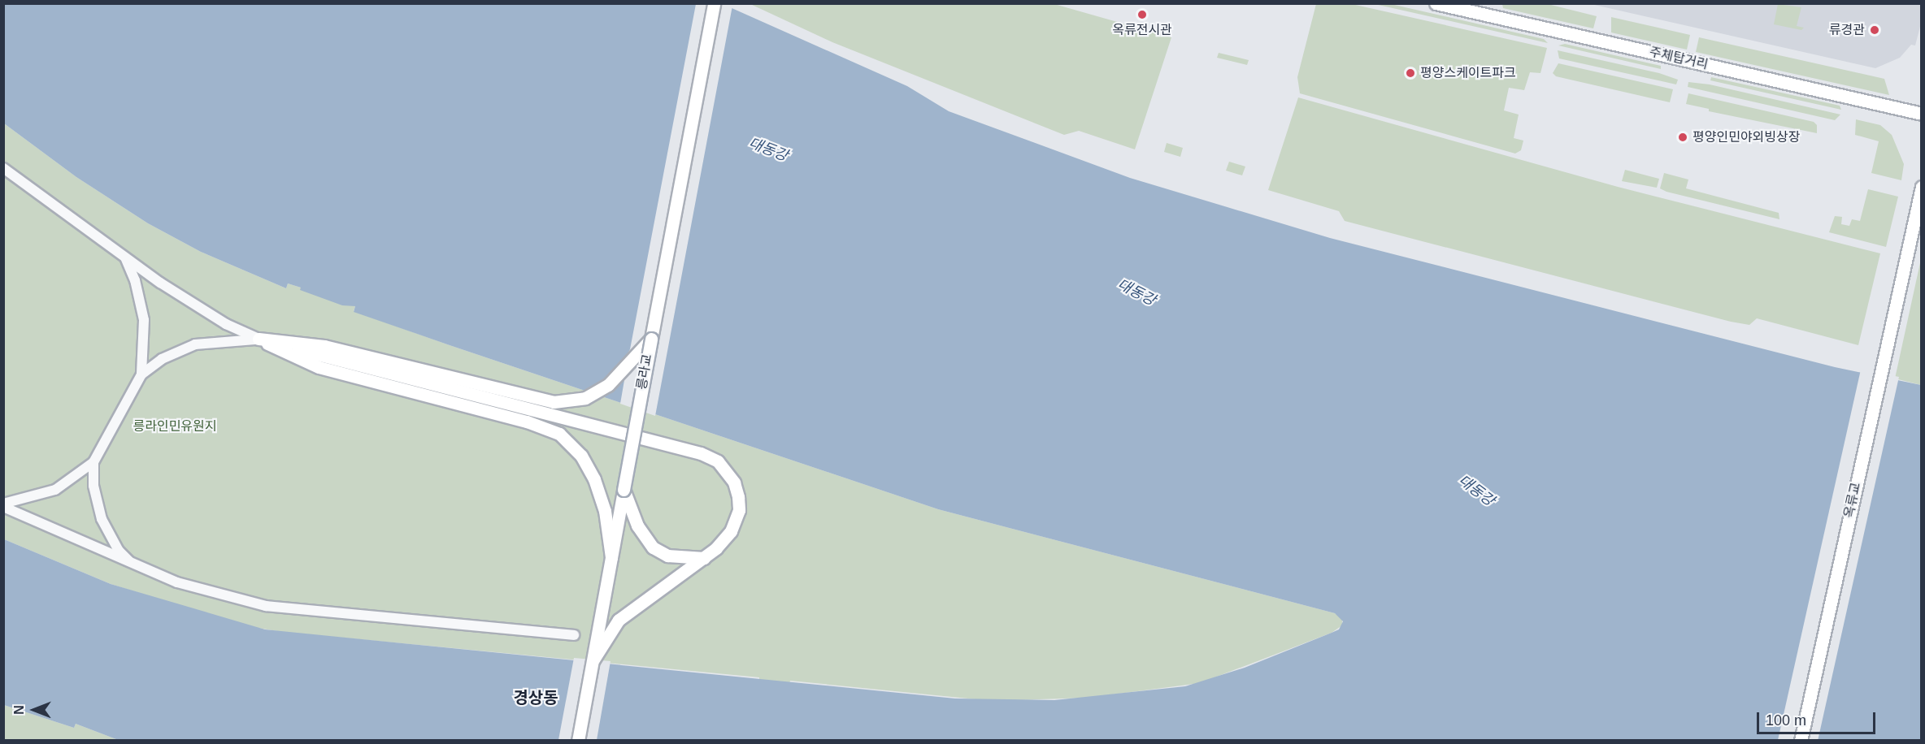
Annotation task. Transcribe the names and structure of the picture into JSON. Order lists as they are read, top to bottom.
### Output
{
  "streets": {
    "main road": ["주체탑거리", "릉라교", "옥류교"]
  },
  "districts": ["경상동"],
  "water": ["대동강"],
  "parks": ["릉라인민유원지"],
  "places": [
    "옥류전시관",
    "류경관",
    "평양스케이트파크",
    "평양인민야외빙상장"
  ],
  "scale_bar": "100 m",
  "north": "left"
}
